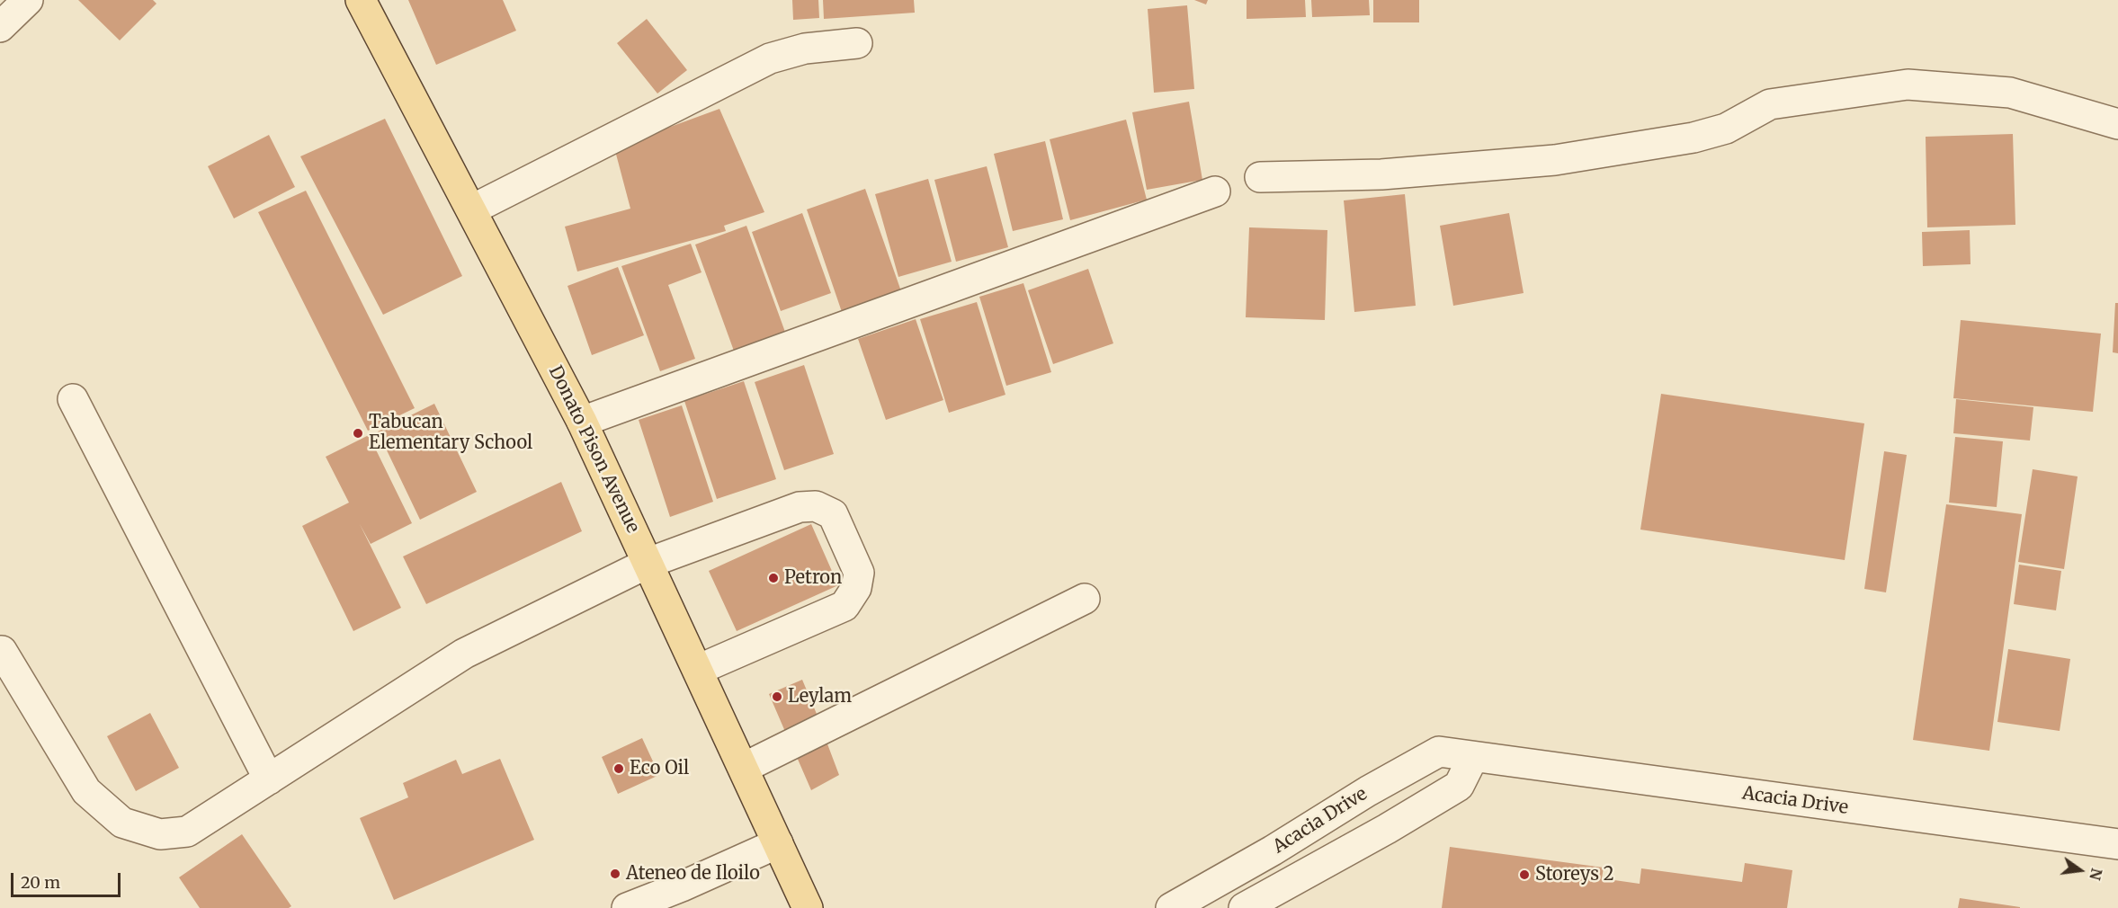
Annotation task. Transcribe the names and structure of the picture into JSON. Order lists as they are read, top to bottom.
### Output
{
  "streets": {
    "main road": ["Donato Pison Avenue"],
    "street": ["Acacia Drive"]
  },
  "places": [
    "Tabucan Elementary School",
    "Petron",
    "Leylam",
    "Eco Oil",
    "Ateneo de Iloilo",
    "Storeys 2"
  ],
  "scale_bar": "20 m",
  "north": "right"
}
